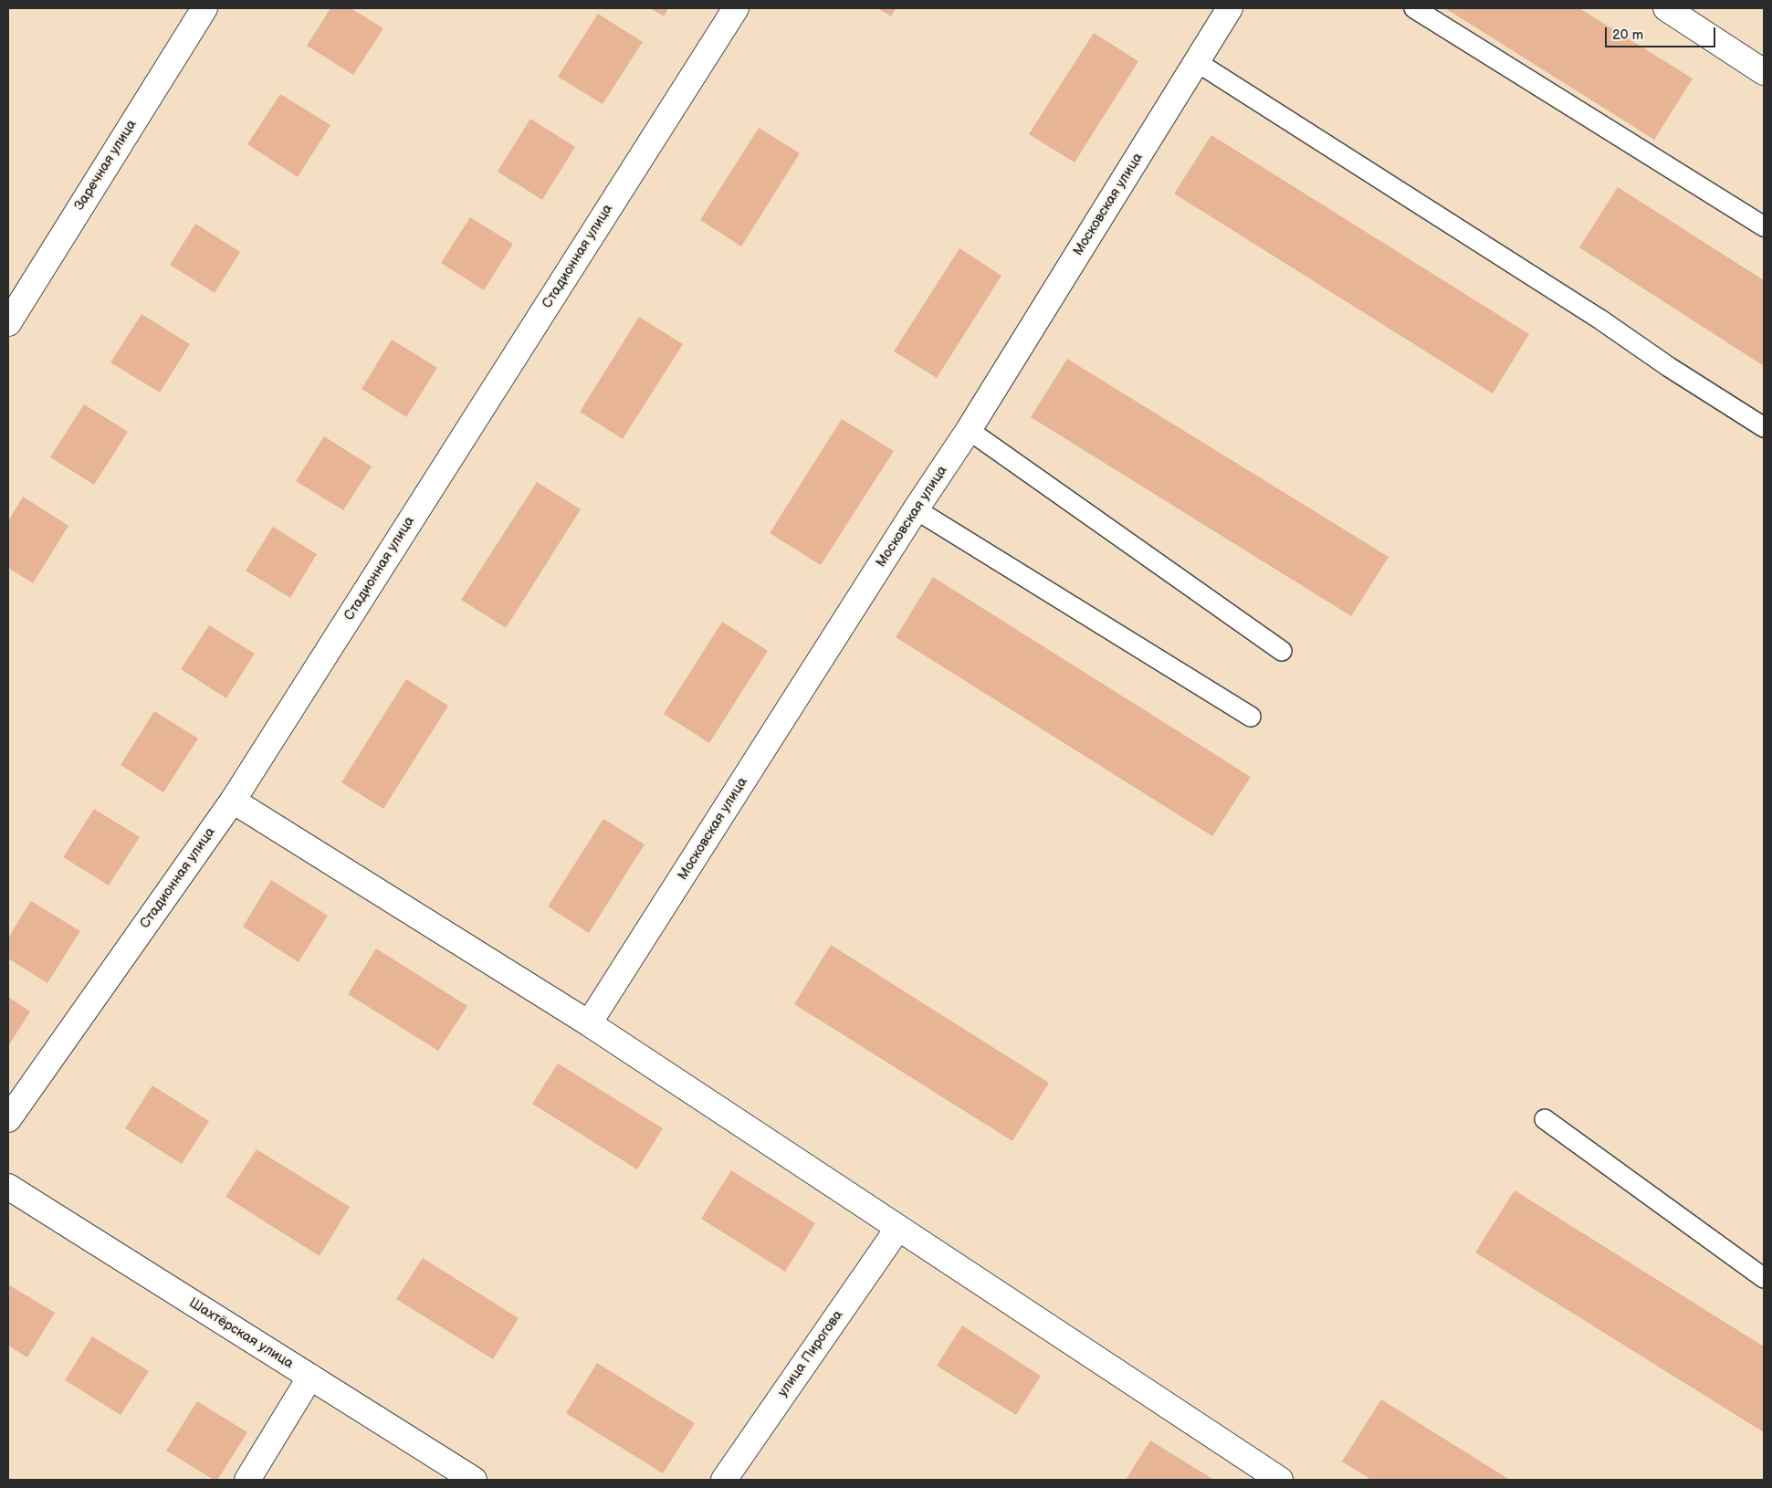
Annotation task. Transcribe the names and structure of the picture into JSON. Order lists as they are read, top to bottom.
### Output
{
  "streets": {
    "street": [
      "Заречная улица",
      "Московская улица",
      "Стадионная улица",
      "Шахтёрская улица",
      "улица Пирогова"
    ]
  },
  "scale_bar": "20 m"
}
